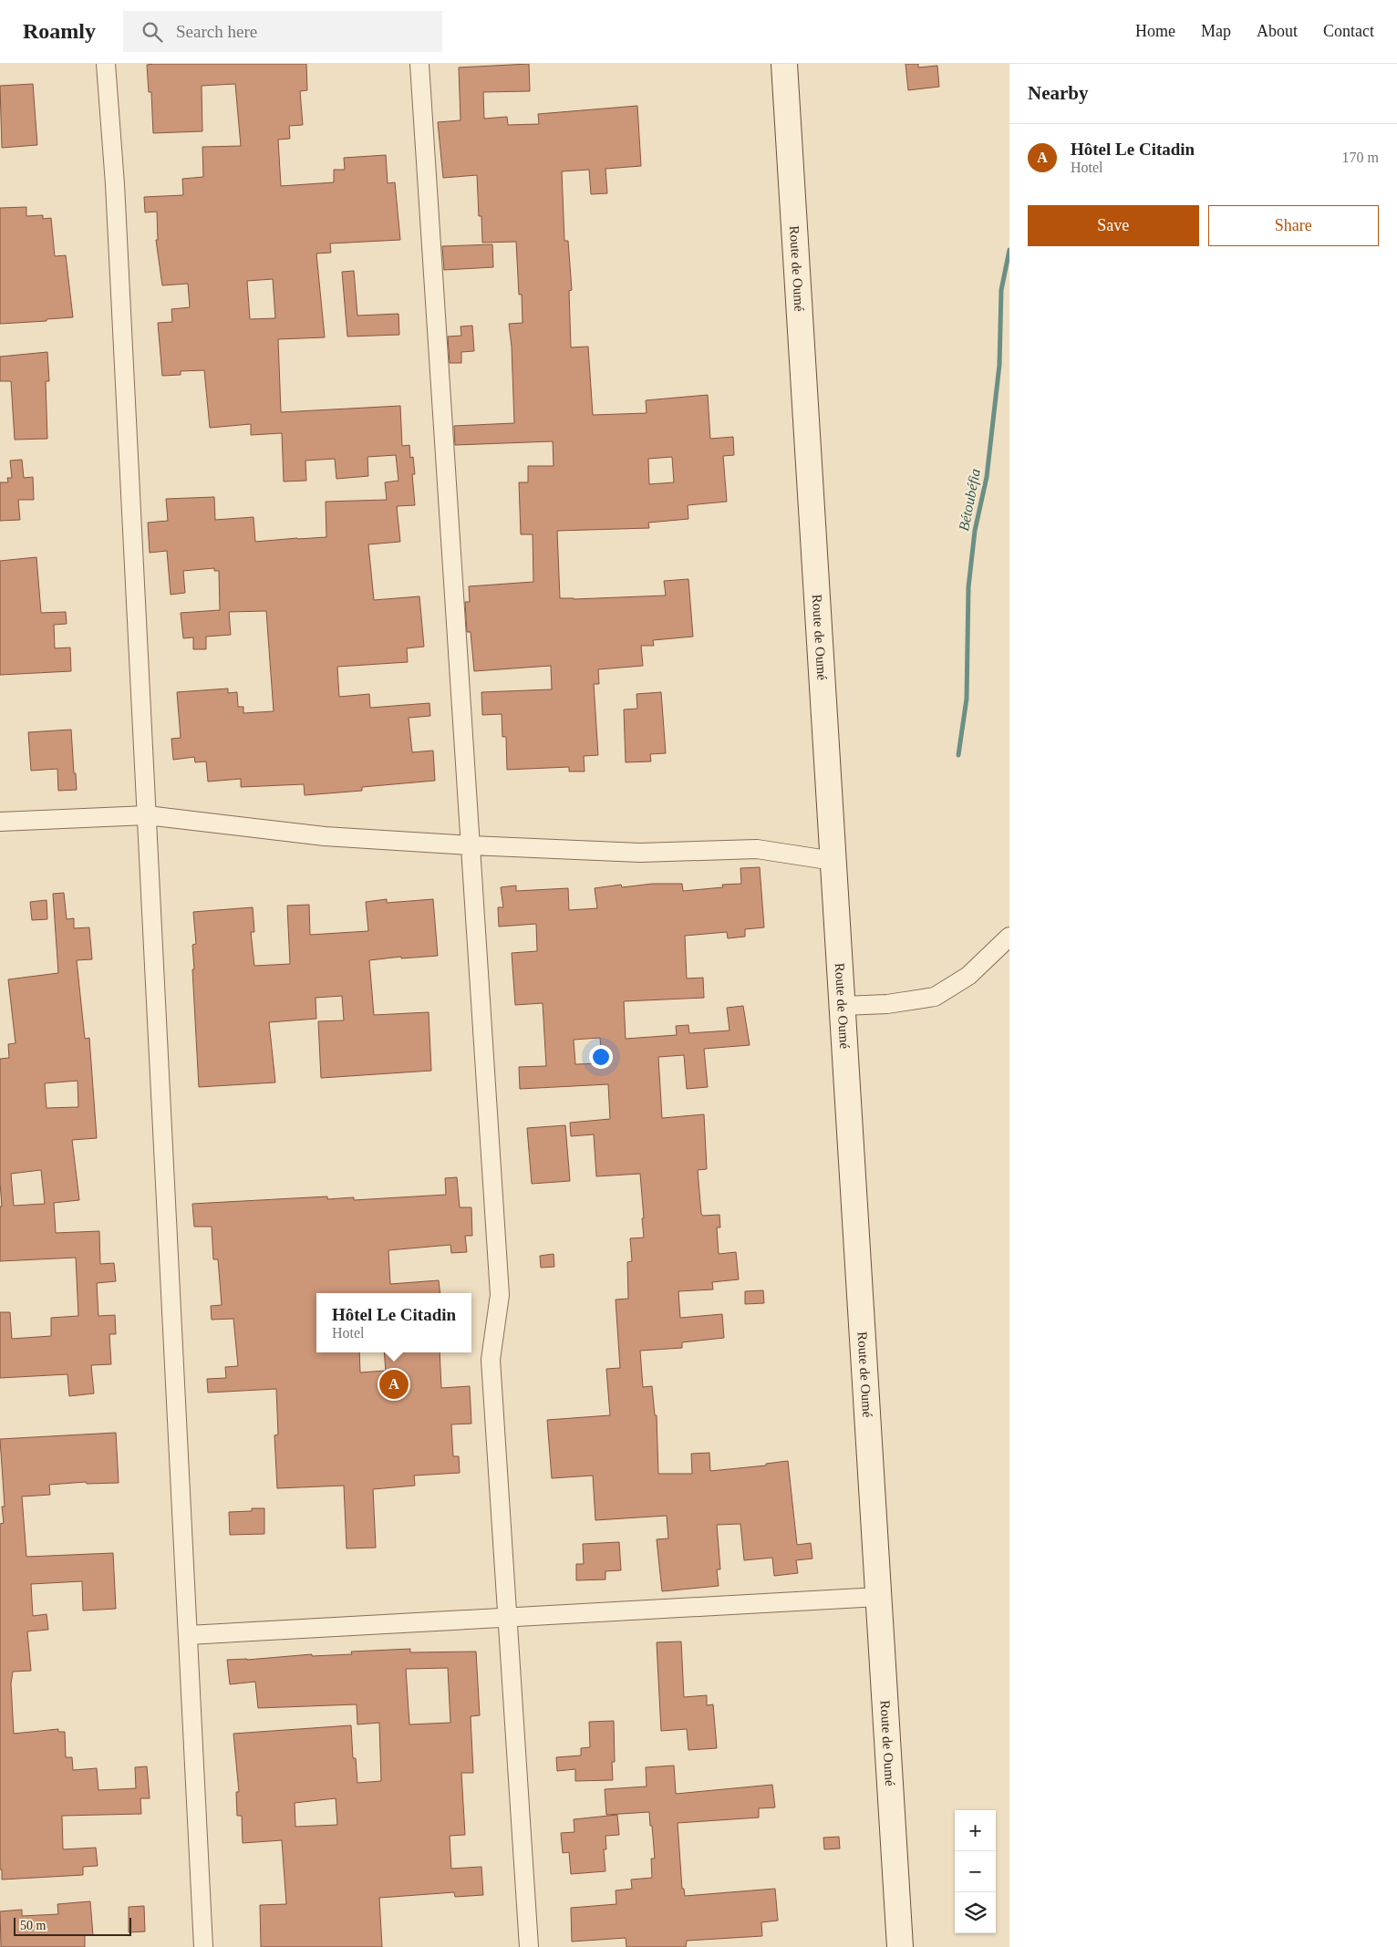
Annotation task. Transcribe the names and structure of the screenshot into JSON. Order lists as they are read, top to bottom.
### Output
{
  "streets": {
    "street": ["Route de Oumé"]
  },
  "water": ["Bétoubéfia"],
  "scale_bar": "50 m",
  "page": {
    "header": "Roamly",
    "search": "Search here",
    "nav": [
      "Home",
      "Map",
      "About",
      "Contact"
    ],
    "heading": "Nearby",
    "list": [
      {
        "mark": "A",
        "name": "Hôtel Le Citadin",
        "note": "Hotel",
        "value": "170 m"
      }
    ],
    "buttons": ["Save", "Share"],
    "popup": ["Hôtel Le Citadin", "Hotel"],
    "pins": "A",
    "map_buttons": ["+", "−"],
    "scale": "50 m"
  }
}
